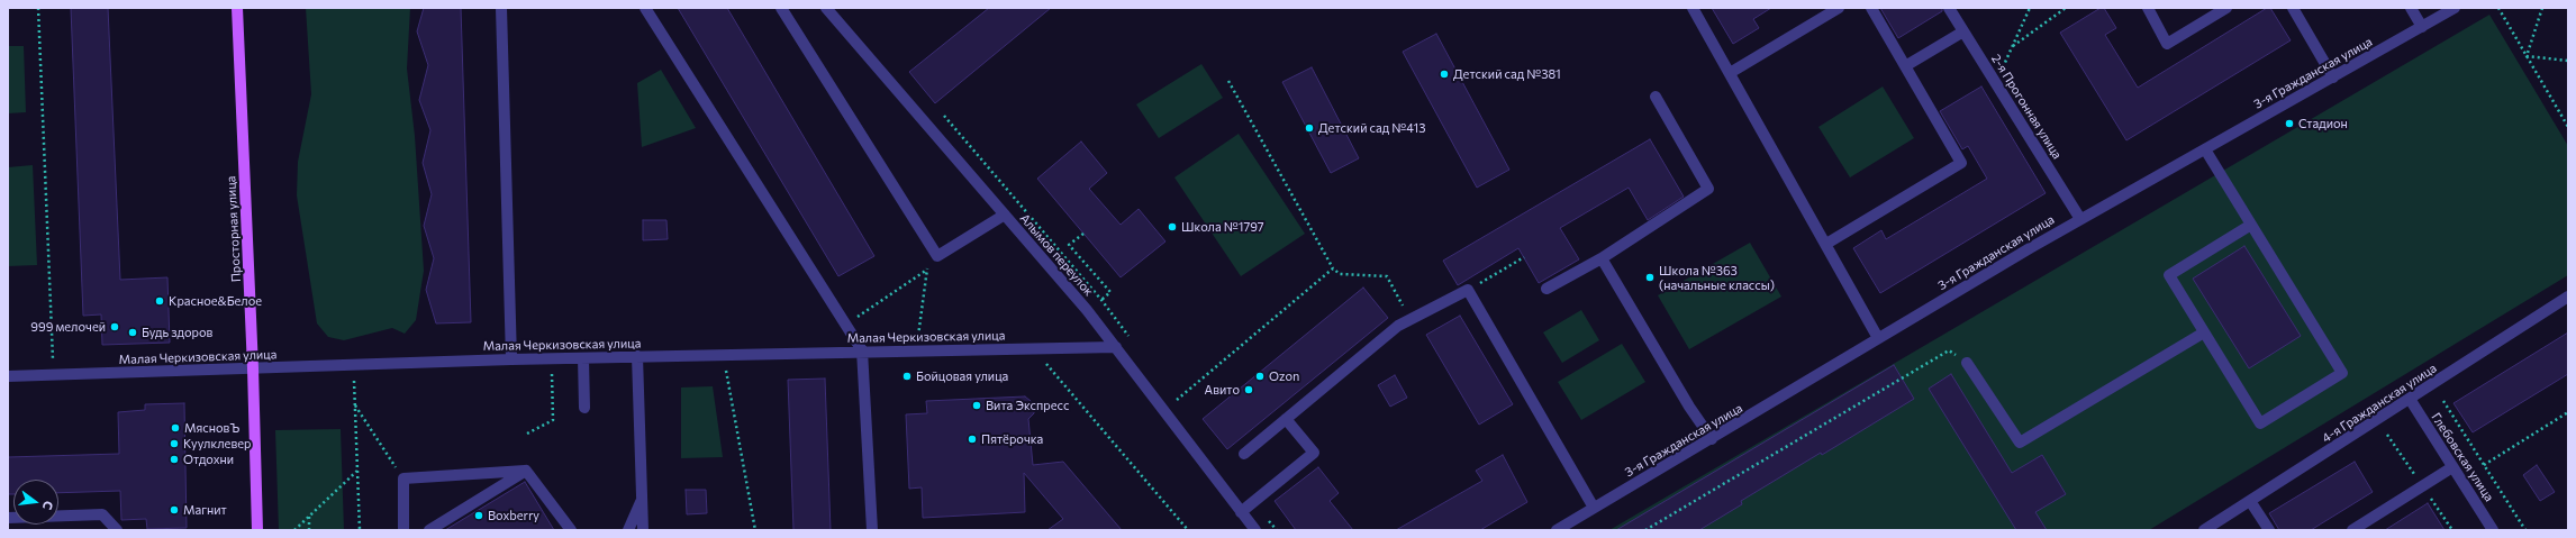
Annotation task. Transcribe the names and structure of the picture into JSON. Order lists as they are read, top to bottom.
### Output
{
  "streets": {
    "main road": ["Просторная улица"],
    "street": [
      "3-я Гражданская улица",
      "2-я Прогонная улица",
      "Алымов переулок",
      "Малая Черкизовская улица",
      "4-я Гражданская улица",
      "Глебовская улица"
    ]
  },
  "crossings": [
    ["3-я Гражданская улица", "2-я Прогонная улица"],
    ["Просторная улица", "Малая Черкизовская улица"],
    ["Алымов переулок", "Малая Черкизовская улица"],
    ["4-я Гражданская улица", "Глебовская улица"]
  ],
  "places": [
    "Детский сад №381",
    "Стадион",
    "Детский сад №413",
    "Школа №1797",
    "Школа №363 (начальные классы)",
    "Красное&Белое",
    "999 мелочей",
    "Будь здоров",
    "Бойцовая улица",
    "Ozon",
    "Авито",
    "Вита Экспресс",
    "МясновЪ",
    "Пятёрочка",
    "Куулклевер",
    "Отдохни",
    "Магнит",
    "Boxberry"
  ],
  "north": "right"
}
